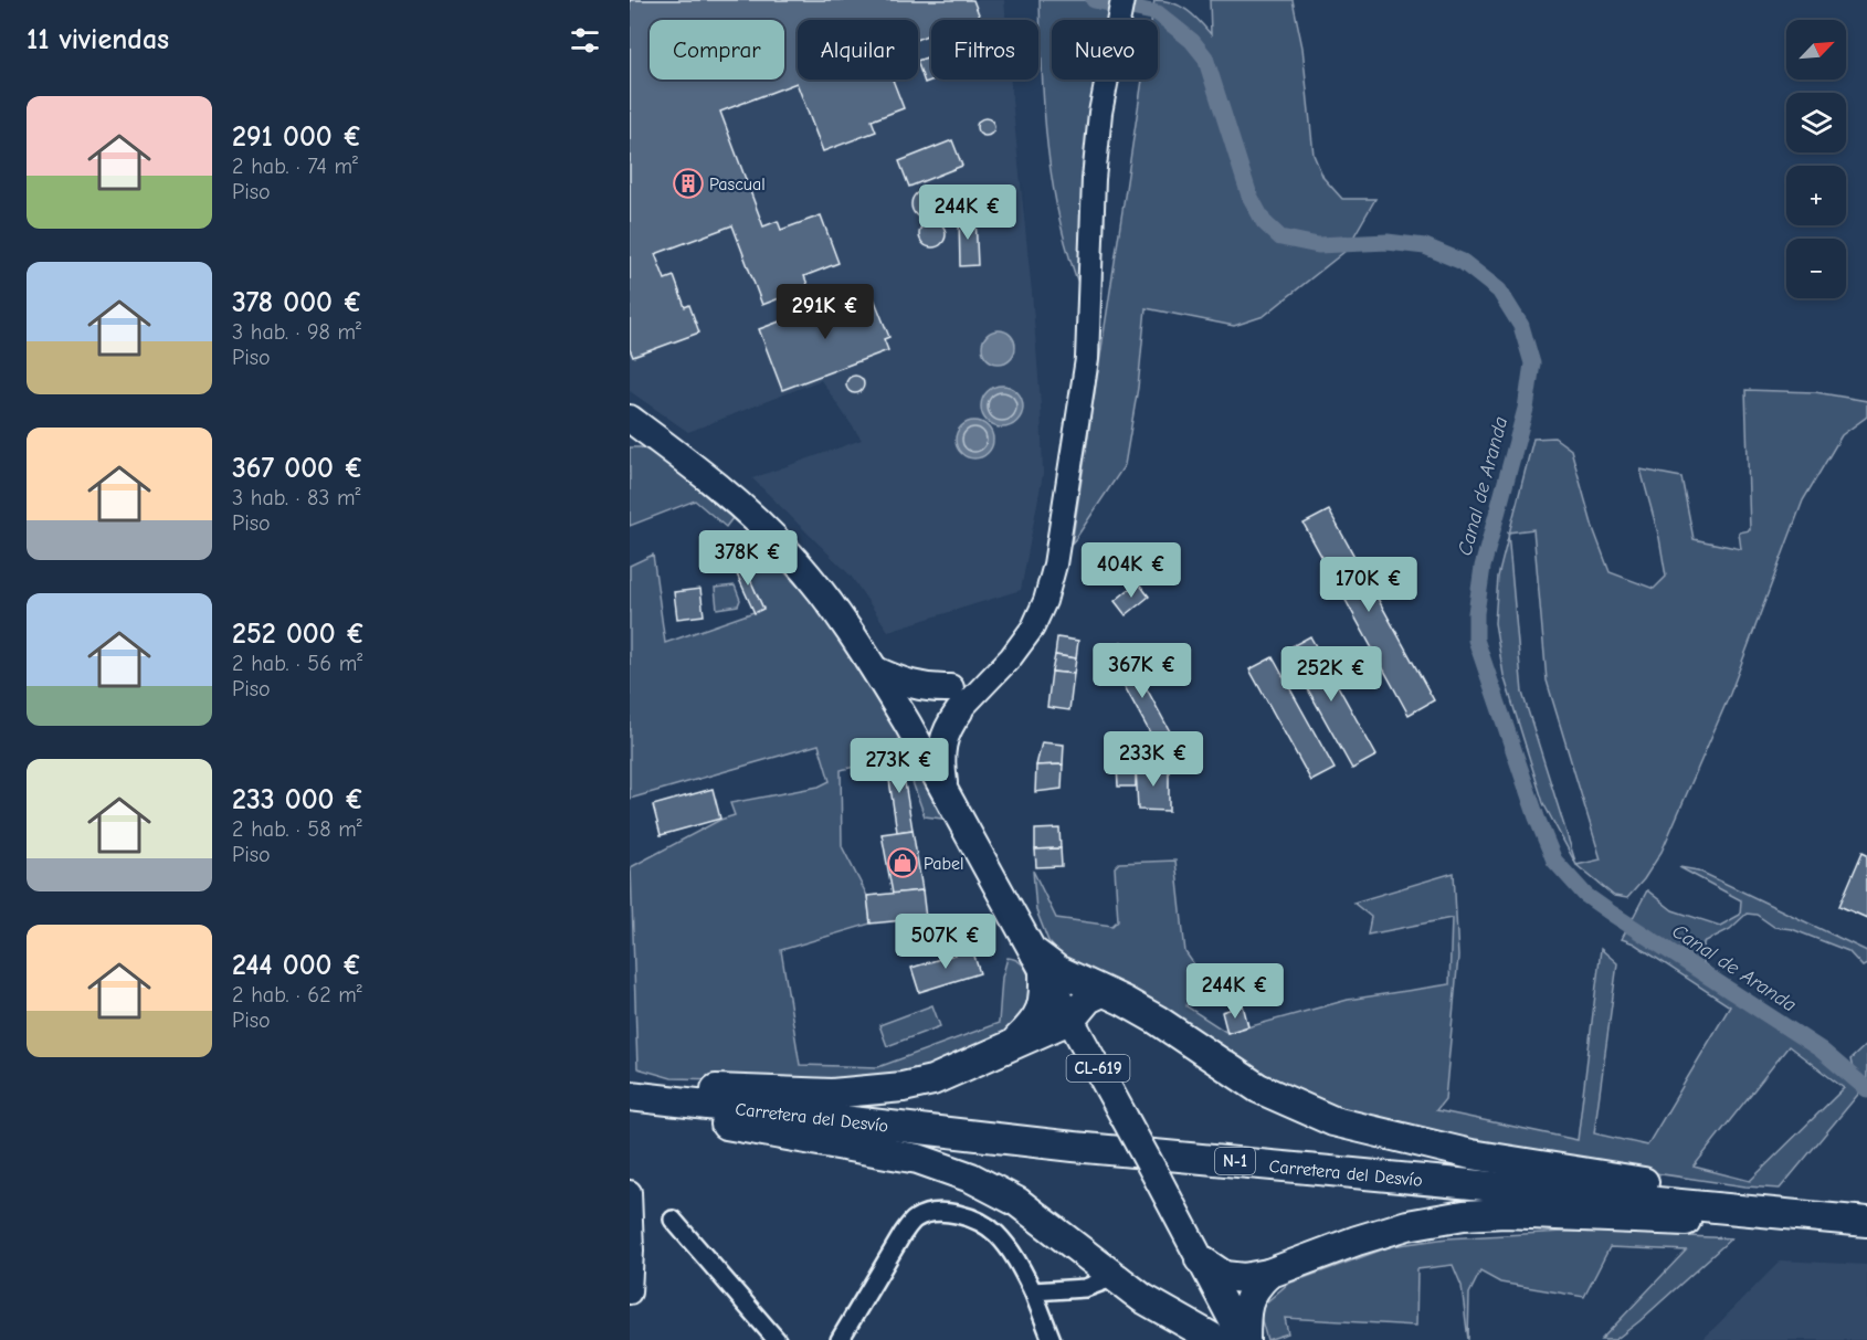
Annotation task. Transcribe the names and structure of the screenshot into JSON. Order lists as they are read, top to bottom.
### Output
{
  "streets": {
    "highway": ["Carretera del Desvío", "N-1"],
    "main road": ["CL-619"]
  },
  "water": ["Canal de Aranda"],
  "places": {
    "building": ["Pascual"],
    "shop": ["Pabel"]
  },
  "north": "top right",
  "page": {
    "heading": "11 viviendas",
    "map_buttons": ["+", "−"],
    "chip": [
      "Comprar",
      "Alquilar",
      "Filtros",
      "Nuevo"
    ],
    "list": [
      {
        "name": "291 000 €",
        "note": "2 hab. · 74 m² · Piso"
      },
      {
        "name": "378 000 €",
        "note": "3 hab. · 98 m² · Piso"
      },
      {
        "name": "367 000 €",
        "note": "3 hab. · 83 m² · Piso"
      },
      {
        "name": "252 000 €",
        "note": "2 hab. · 56 m² · Piso"
      },
      {
        "name": "233 000 €",
        "note": "2 hab. · 58 m² · Piso"
      },
      {
        "name": "244 000 €",
        "note": "2 hab. · 62 m² · Piso"
      }
    ],
    "price": [
      "244K €",
      "291K €",
      "378K €",
      "404K €",
      "170K €",
      "367K €",
      "252K €",
      "233K €",
      "273K €",
      "507K €",
      "244K €"
    ]
  }
}
